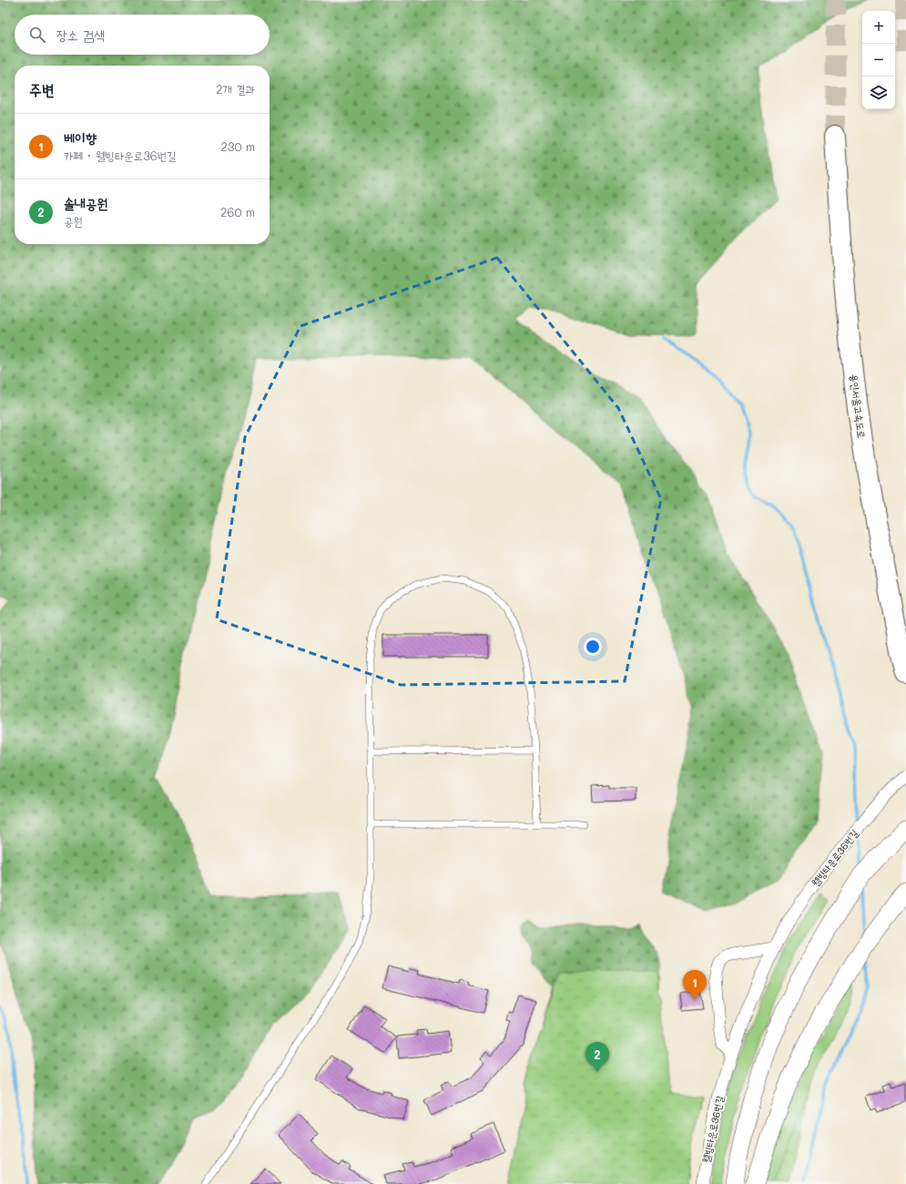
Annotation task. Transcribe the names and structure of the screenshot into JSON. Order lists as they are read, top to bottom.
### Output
{
  "streets": {
    "highway": ["용인서울고속도로"],
    "street": ["웰빙타운로36번길"]
  },
  "page": {
    "map_buttons": ["+", "−"],
    "search": "장소 검색",
    "heading": ["주변", "2개 결과"],
    "list": [
      {
        "mark": "1",
        "name": "베이향",
        "note": "카페 · 웰빙타운로36번길",
        "value": "230 m"
      },
      {
        "mark": "2",
        "name": "솔내공원",
        "note": "공원",
        "value": "260 m"
      }
    ],
    "pins": ["1", "2"]
  }
}
